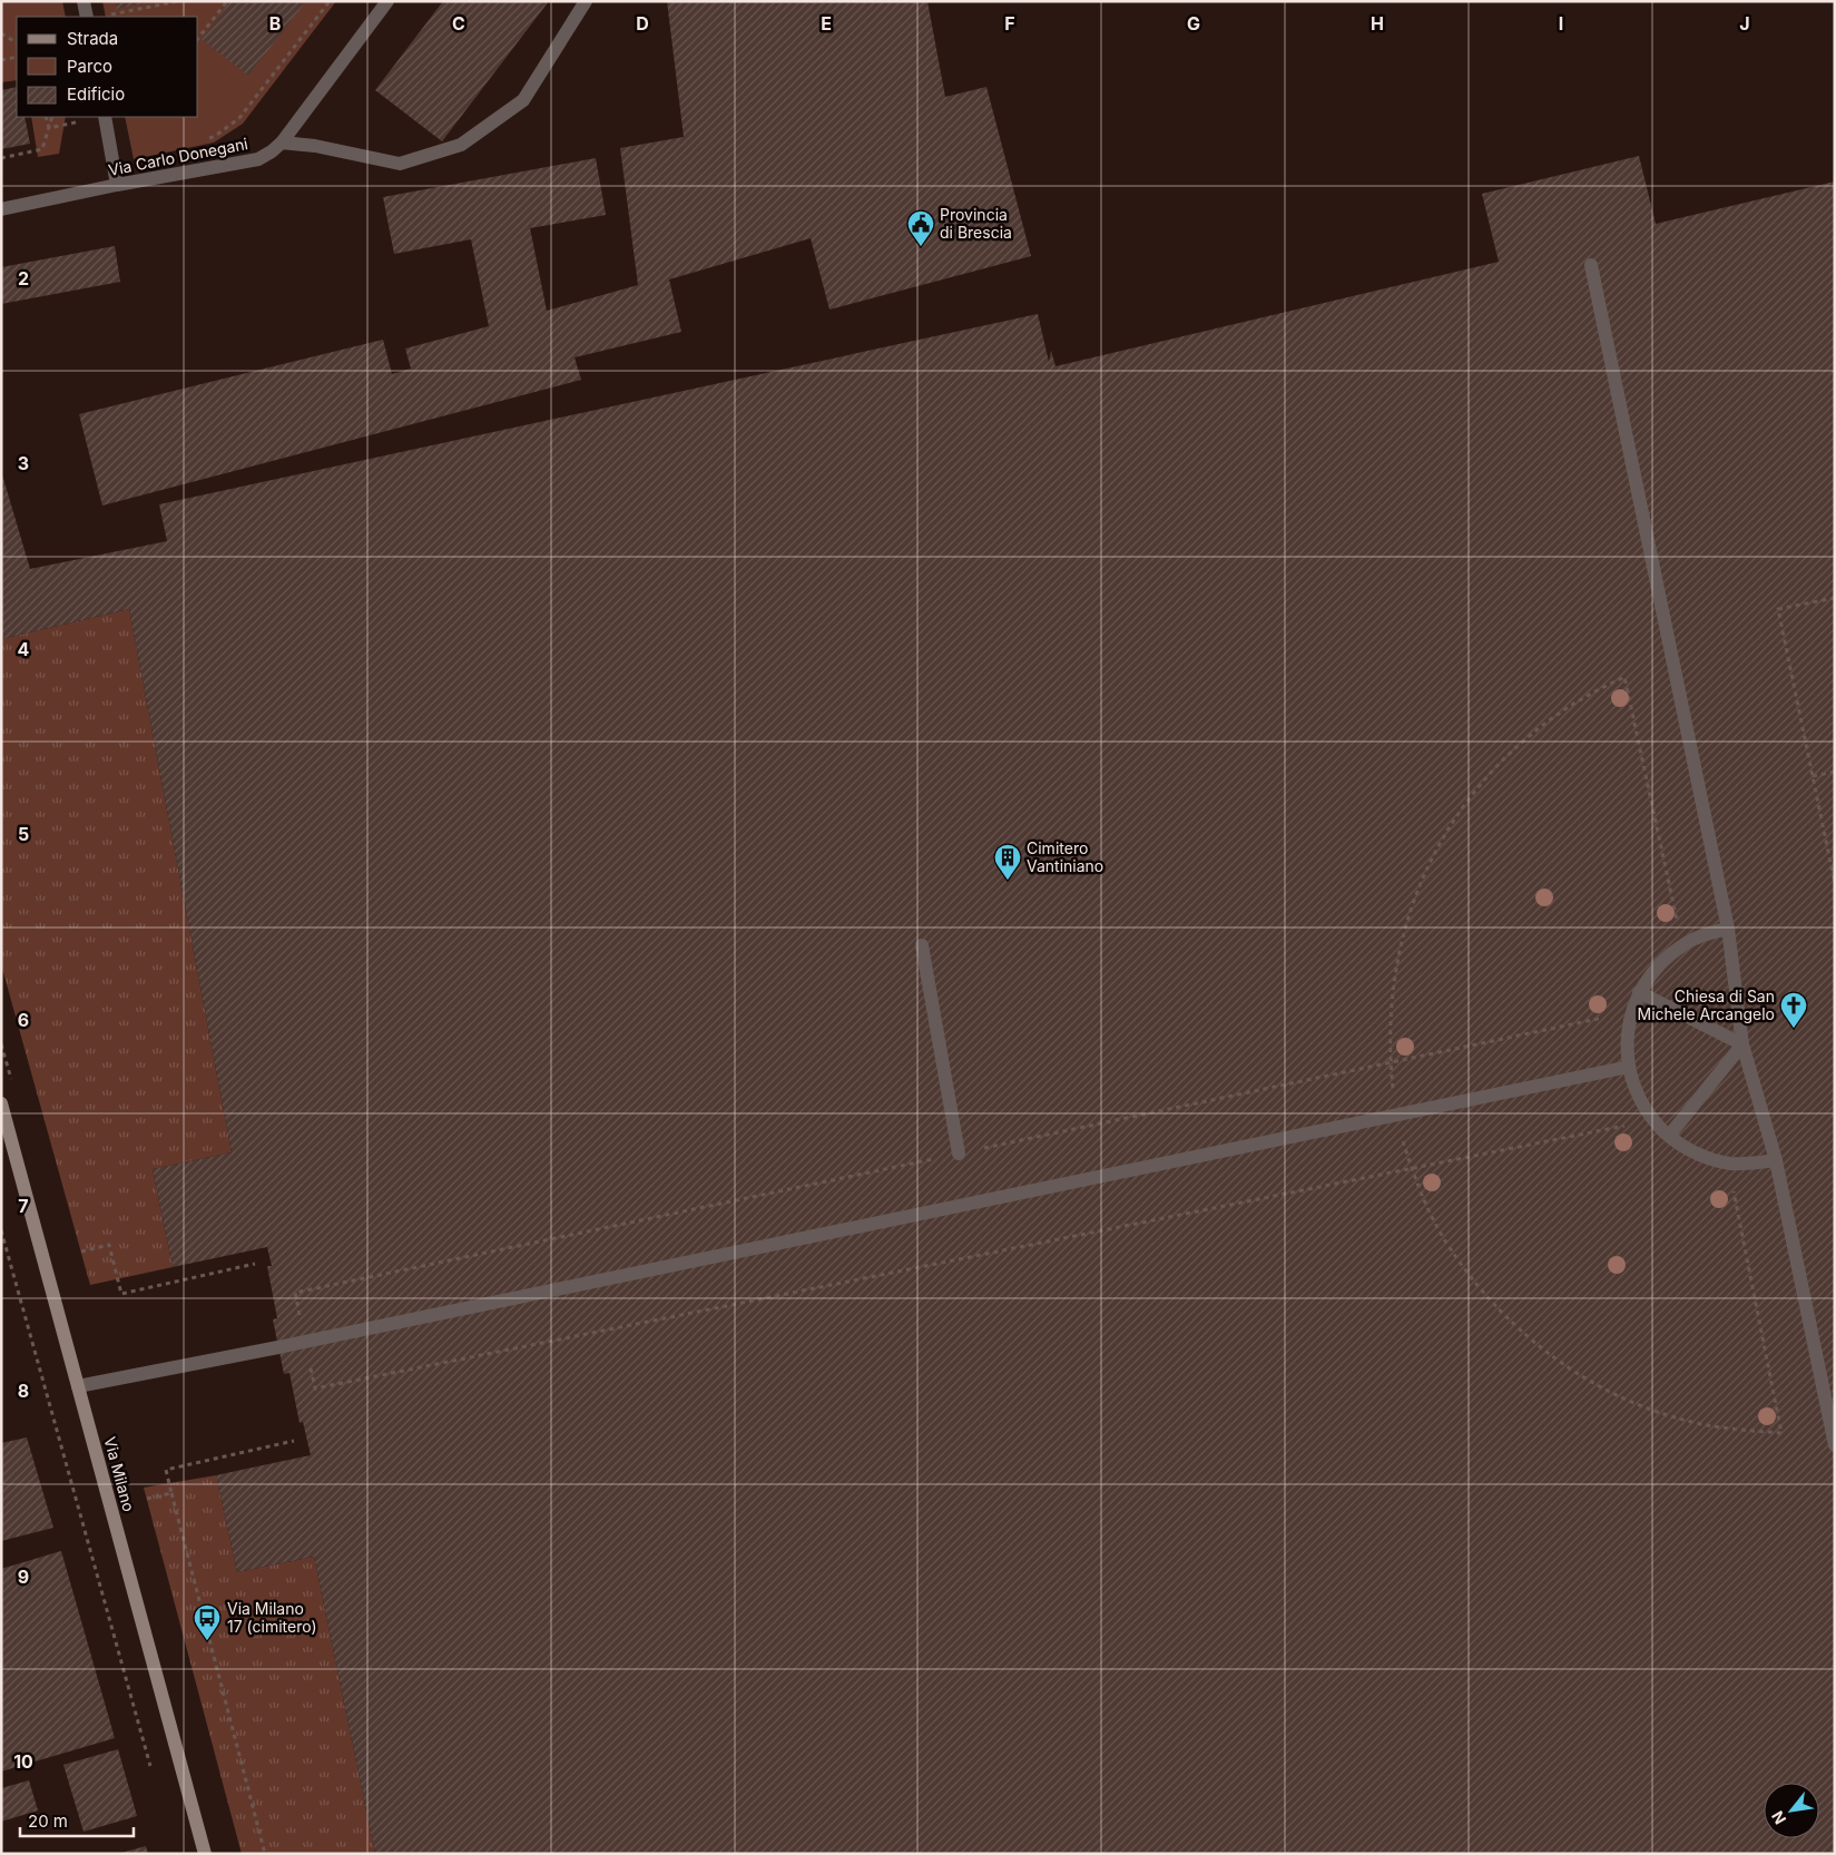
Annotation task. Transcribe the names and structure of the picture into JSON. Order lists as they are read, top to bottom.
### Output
{
  "streets": {
    "main road": ["Via Milano"],
    "street": ["Via Carlo Donegani"]
  },
  "places": {
    "public building": ["Provincia di Brescia"],
    "building": ["Cimitero Vantiniano"],
    "church": ["Chiesa di San Michele Arcangelo"],
    "bus stop": ["Via Milano 17 (cimitero)"]
  },
  "legend": ["Strada", "Parco", "Edificio"],
  "scale_bar": "20 m",
  "north": "bottom left",
  "grid": {
    "columns": [
      "B",
      "C",
      "D",
      "E",
      "F",
      "G",
      "H",
      "I",
      "J"
    ],
    "rows": [
      "2",
      "3",
      "4",
      "5",
      "6",
      "7",
      "8",
      "9",
      "10"
    ]
  }
}
